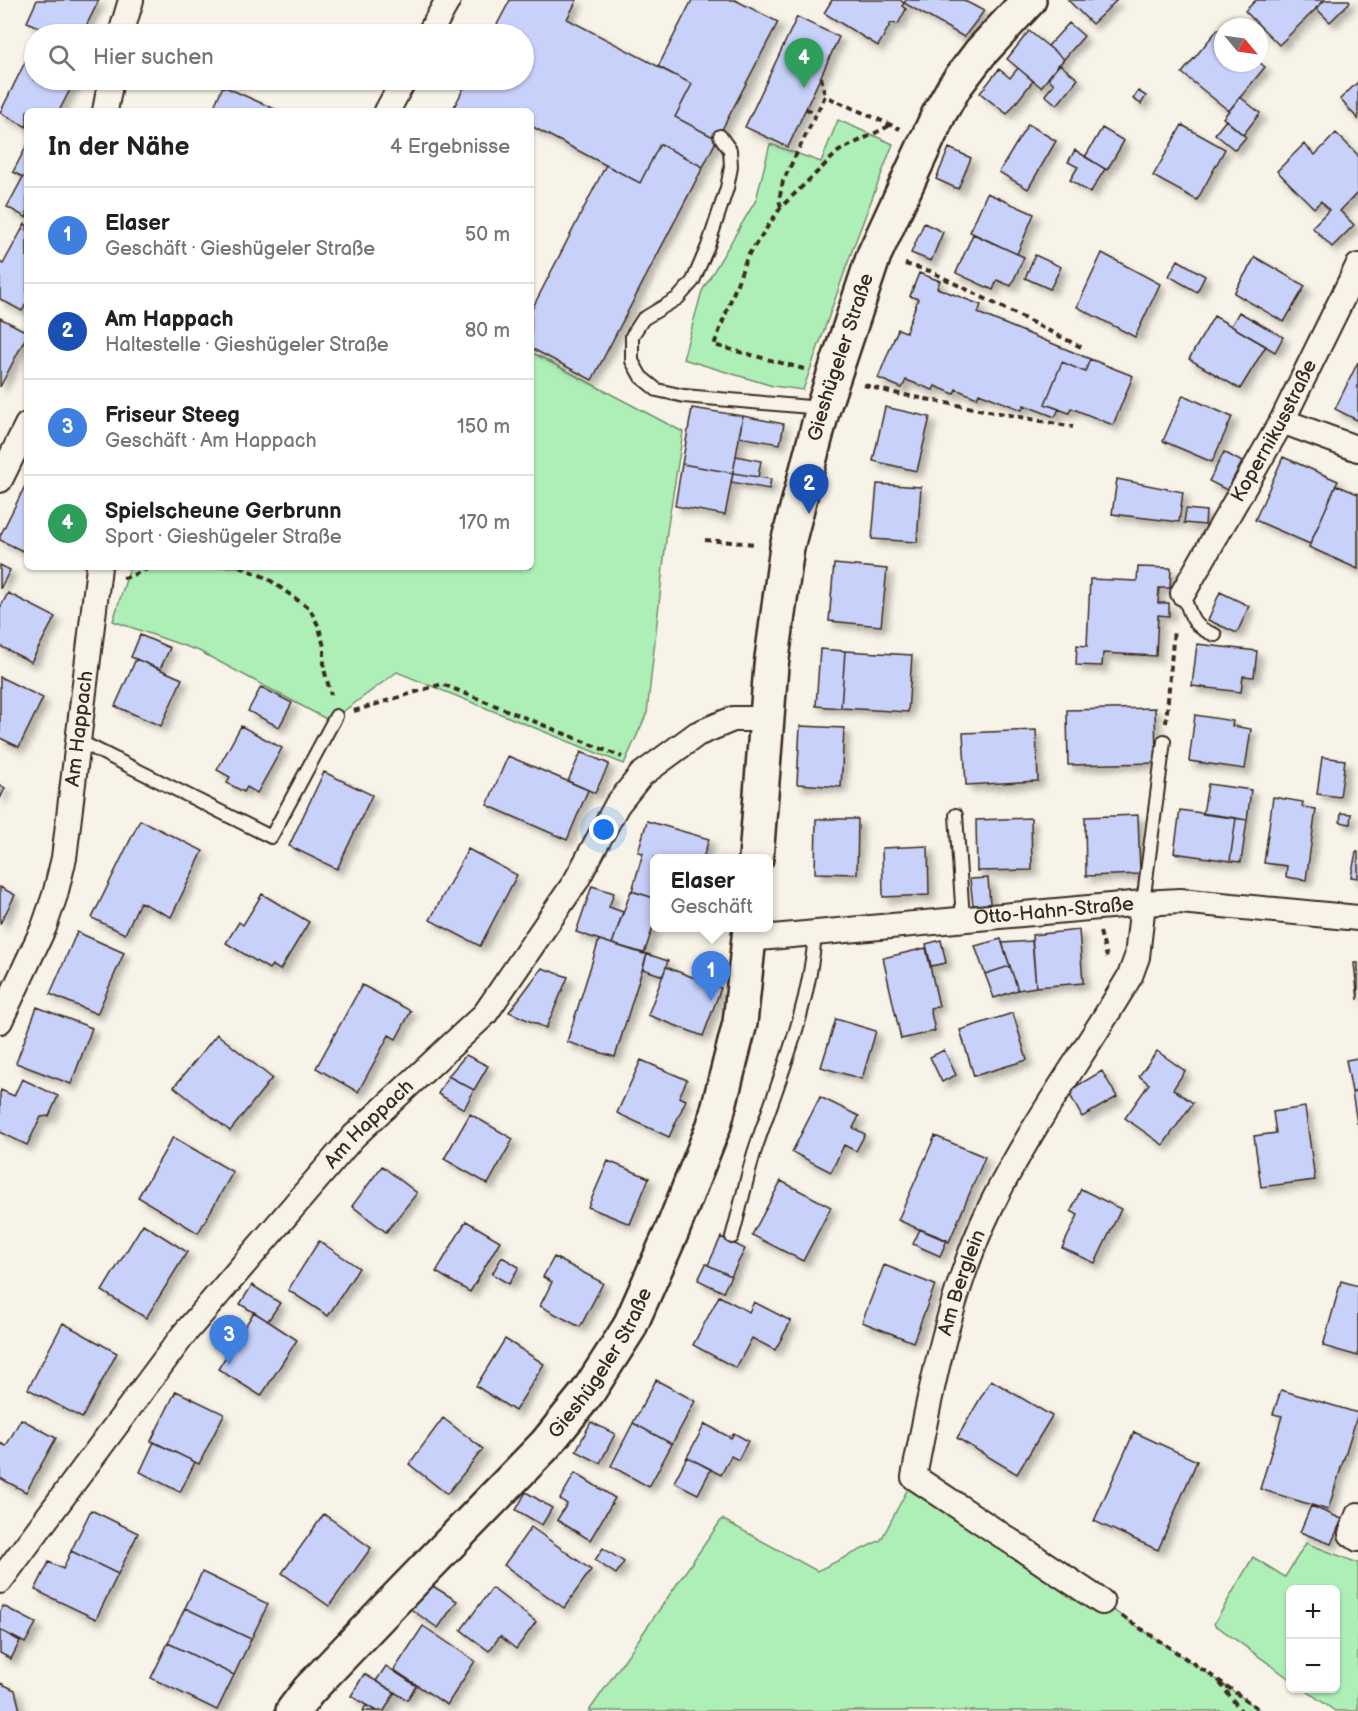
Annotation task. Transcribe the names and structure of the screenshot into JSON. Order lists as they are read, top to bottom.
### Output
{
  "streets": {
    "street": [
      "Gieshügeler Straße",
      "Kopernikusstraße",
      "Am Happach",
      "Otto-Hahn-Straße",
      "Am Berglein"
    ]
  },
  "crossings": [
    ["Gieshügeler Straße", "Am Happach"],
    ["Gieshügeler Straße", "Otto-Hahn-Straße"],
    ["Otto-Hahn-Straße", "Am Berglein"]
  ],
  "north": "bottom right",
  "page": {
    "search": "Hier suchen",
    "pins": [
      "4",
      "2",
      "1",
      "3"
    ],
    "heading": ["In der Nähe", "4 Ergebnisse"],
    "list": [
      {
        "mark": "1",
        "name": "Elaser",
        "note": "Geschäft · Gieshügeler Straße",
        "value": "50 m"
      },
      {
        "mark": "2",
        "name": "Am Happach",
        "note": "Haltestelle · Gieshügeler Straße",
        "value": "80 m"
      },
      {
        "mark": "3",
        "name": "Friseur Steeg",
        "note": "Geschäft · Am Happach",
        "value": "150 m"
      },
      {
        "mark": "4",
        "name": "Spielscheune Gerbrunn",
        "note": "Sport · Gieshügeler Straße",
        "value": "170 m"
      }
    ],
    "popup": ["Elaser", "Geschäft"],
    "map_buttons": ["+", "−"]
  }
}
